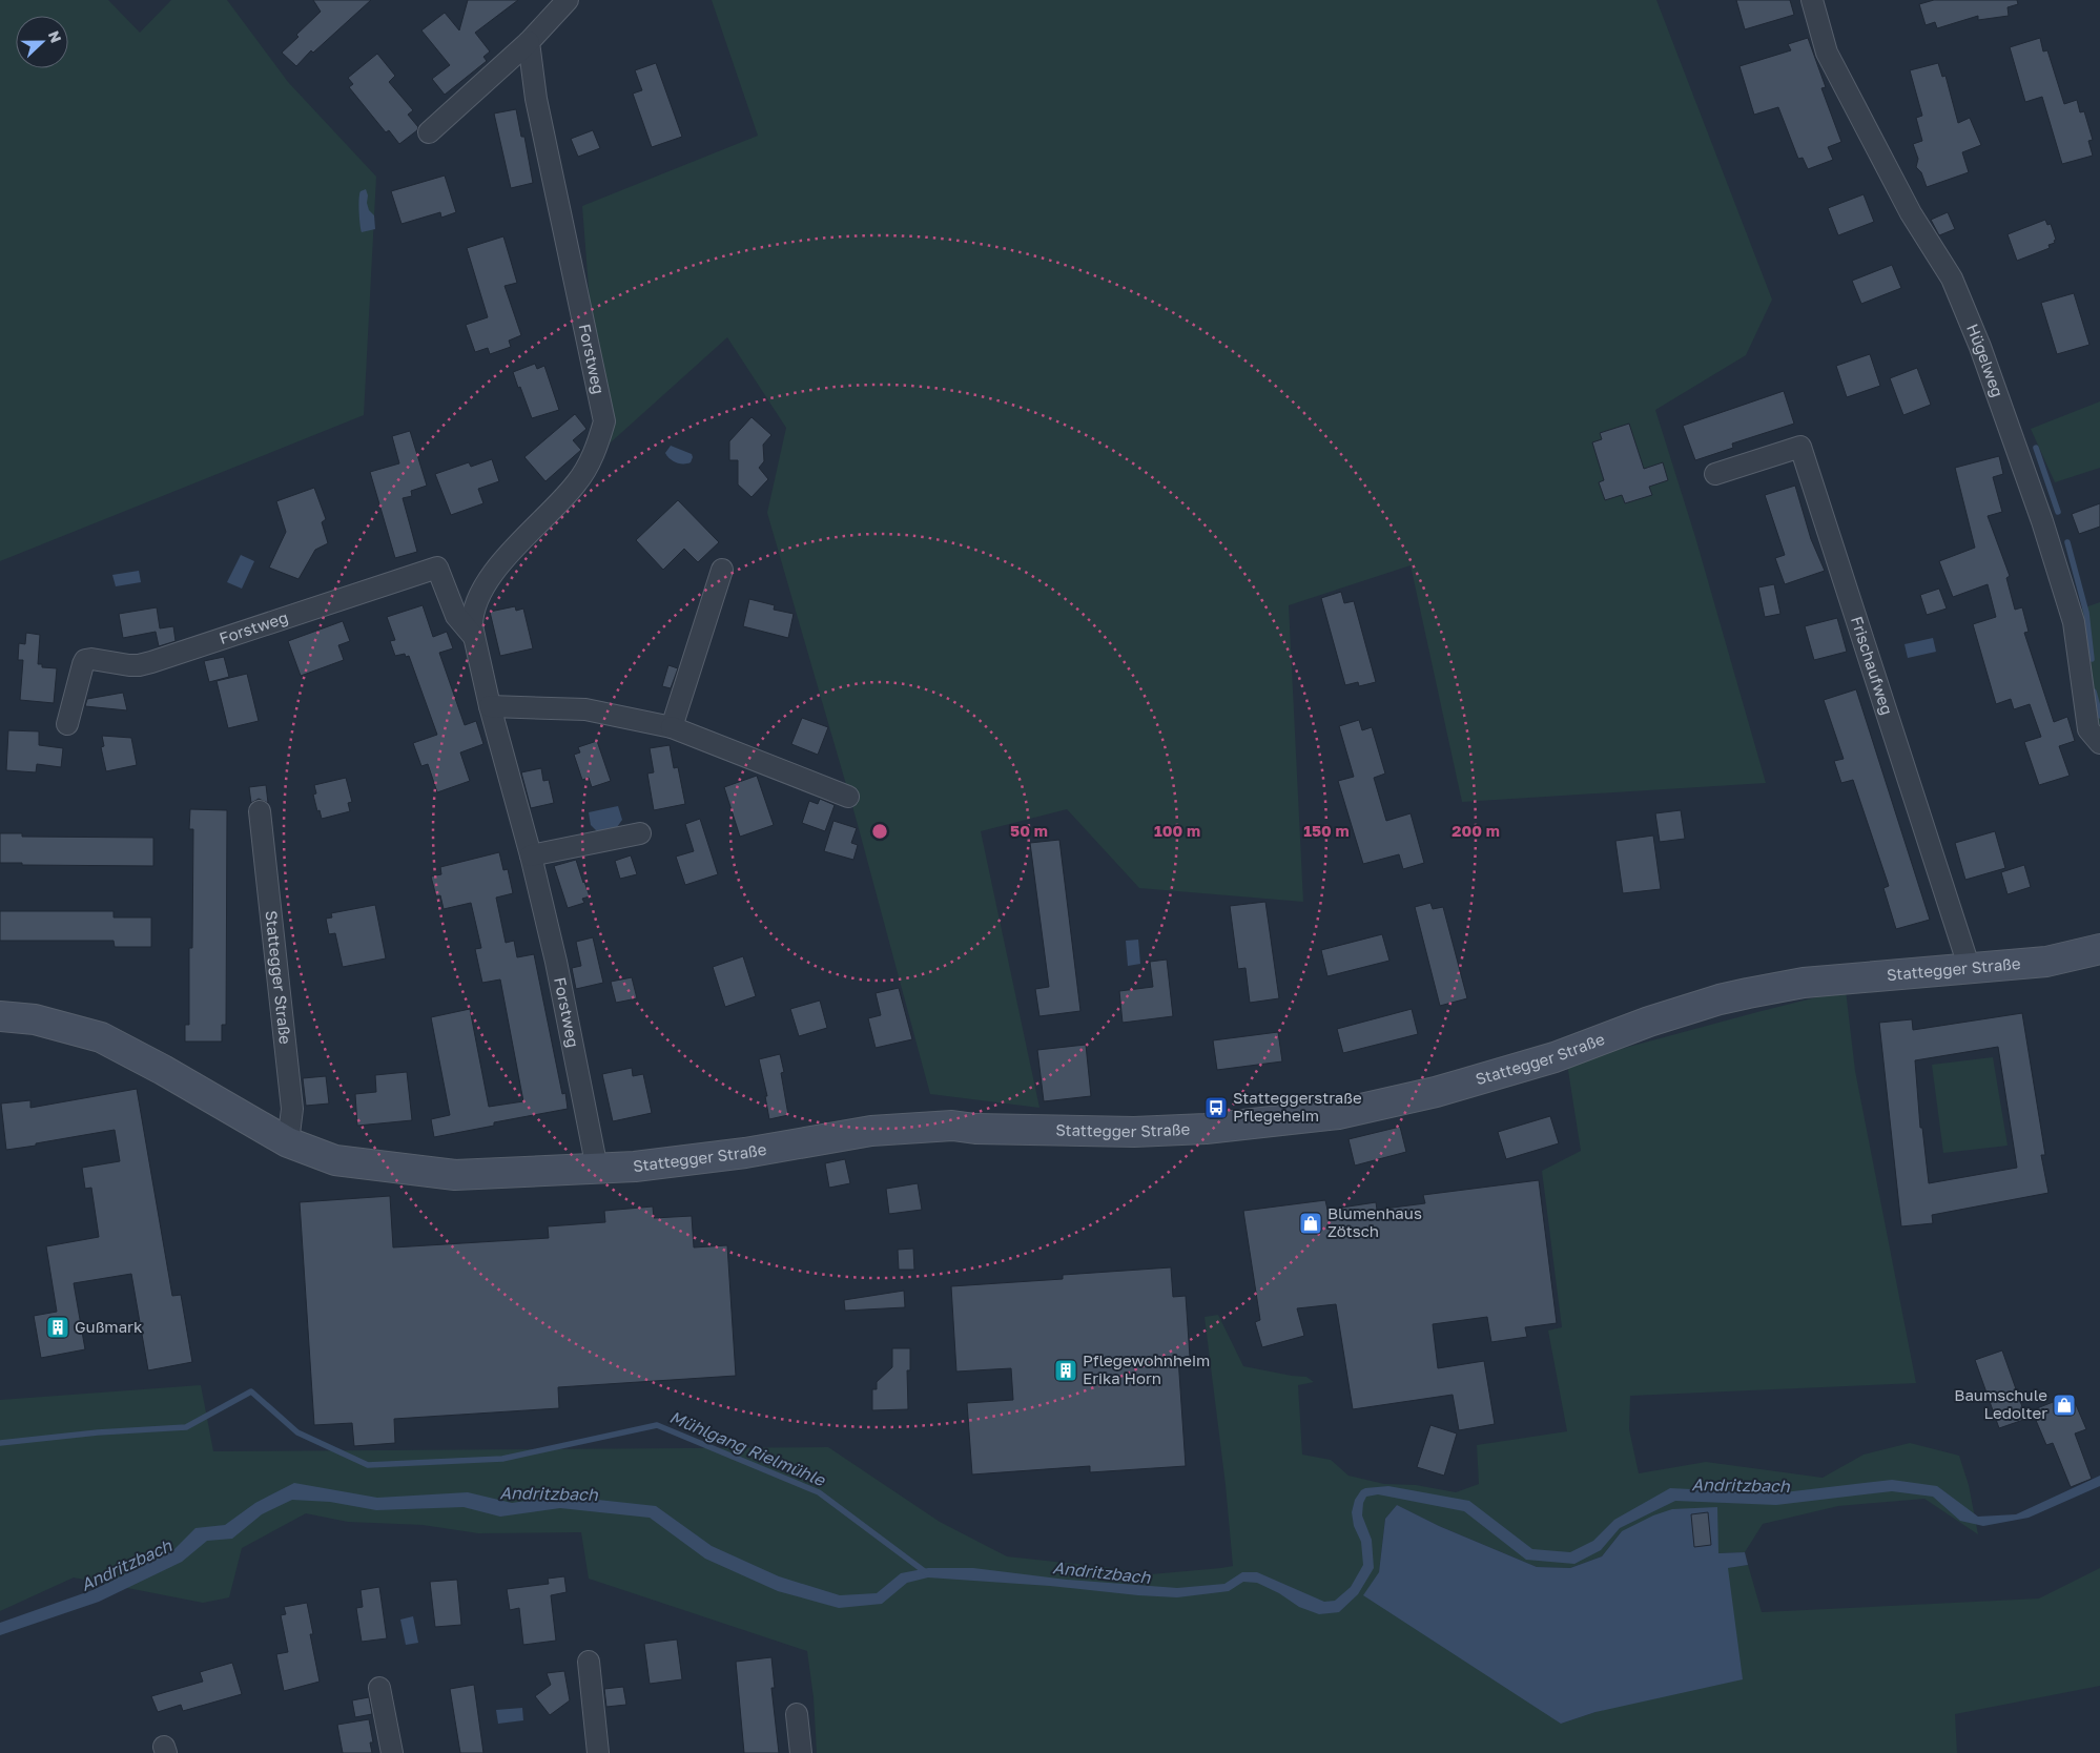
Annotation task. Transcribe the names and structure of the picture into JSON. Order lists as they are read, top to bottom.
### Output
{
  "streets": {
    "main road": ["Stattegger Straße"],
    "street": ["Forstweg", "Hügelweg", "Frischaufweg"]
  },
  "crossings": [
    ["Forstweg", "Stattegger Straße"],
    ["Frischaufweg", "Stattegger Straße"]
  ],
  "water": ["Mühlgang Rielmühle", "Andritzbach"],
  "places": {
    "bus stop": ["Statteggerstraße Pflegeheim"],
    "shop": ["Blumenhaus Zötsch", "Baumschule Ledolter"],
    "building": ["Gußmark", "Pflegewohnheim Erika Horn"]
  },
  "north": "right",
  "rings": [
    "50 m",
    "100 m",
    "150 m",
    "200 m"
  ]
}
